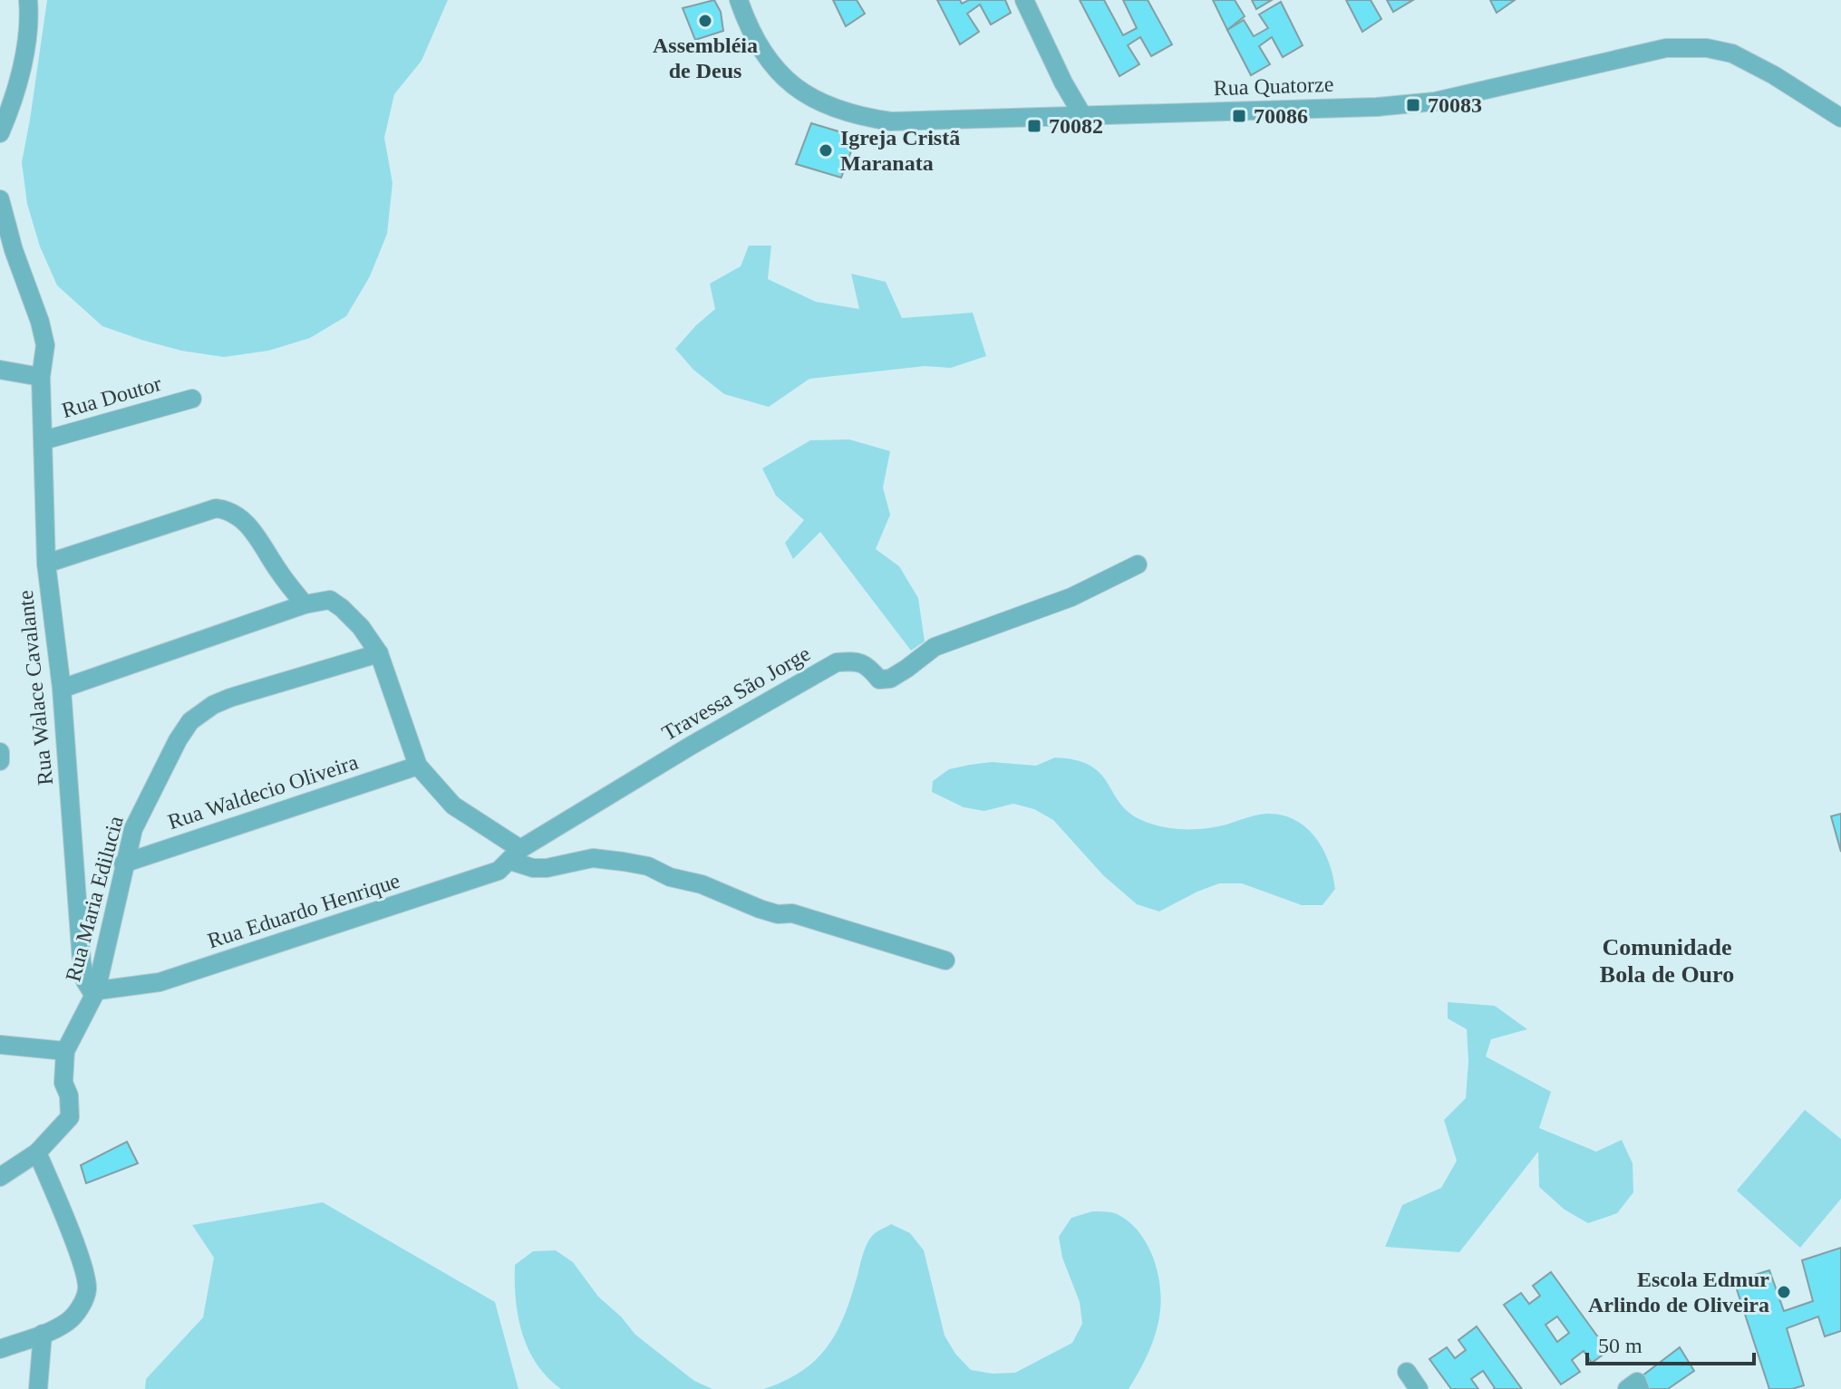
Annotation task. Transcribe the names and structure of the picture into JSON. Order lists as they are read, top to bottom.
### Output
{
  "streets": {
    "street": [
      "Rua Quatorze",
      "Rua Doutor",
      "Rua Walace Cavalante",
      "Travessa São Jorge",
      "Rua Waldecio Oliveira",
      "Rua Maria Edilucia",
      "Rua Eduardo Henrique"
    ]
  },
  "crossings": [
    ["Rua Doutor", "Rua Walace Cavalante"],
    ["Rua Walace Cavalante", "Rua Maria Edilucia"],
    ["Rua Walace Cavalante", "Rua Eduardo Henrique"],
    ["Travessa São Jorge", "Rua Eduardo Henrique"],
    ["Rua Waldecio Oliveira", "Rua Maria Edilucia"],
    ["Rua Maria Edilucia", "Rua Eduardo Henrique"]
  ],
  "districts": ["Comunidade Bola de Ouro"],
  "places": {
    "other": ["Assembléia de Deus", "Igreja Cristã Maranata", "Escola Edmur Arlindo de Oliveira"],
    "transit": ["70083", "70086", "70082"]
  },
  "scale_bar": "50 m"
}
